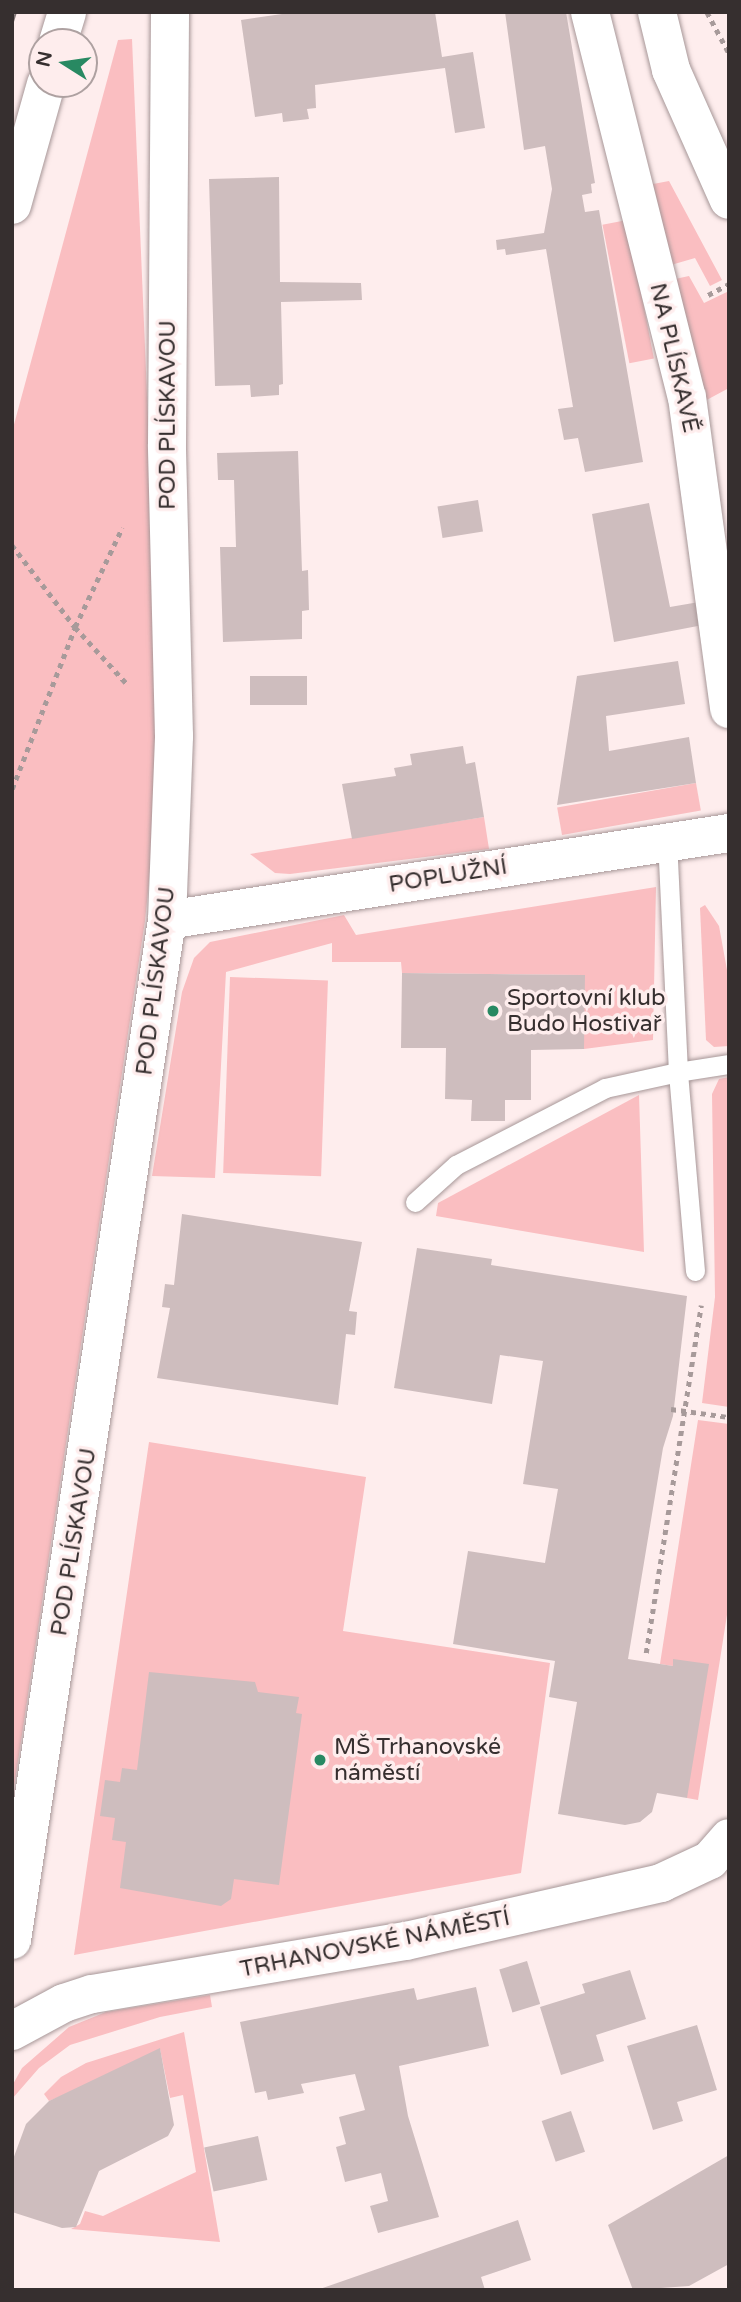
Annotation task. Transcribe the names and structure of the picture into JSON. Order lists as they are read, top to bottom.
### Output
{
  "streets": {
    "street": [
      "NA PLÍSKAVĚ",
      "POD PLÍSKAVOU",
      "POPLUŽNÍ",
      "TRHANOVSKÉ NÁMĚSTÍ"
    ]
  },
  "crossings": [
    ["POD PLÍSKAVOU", "POPLUŽNÍ"]
  ],
  "places": ["Sportovní klub Budo Hostivař", "MŠ Trhanovské náměstí"],
  "north": "left"
}
